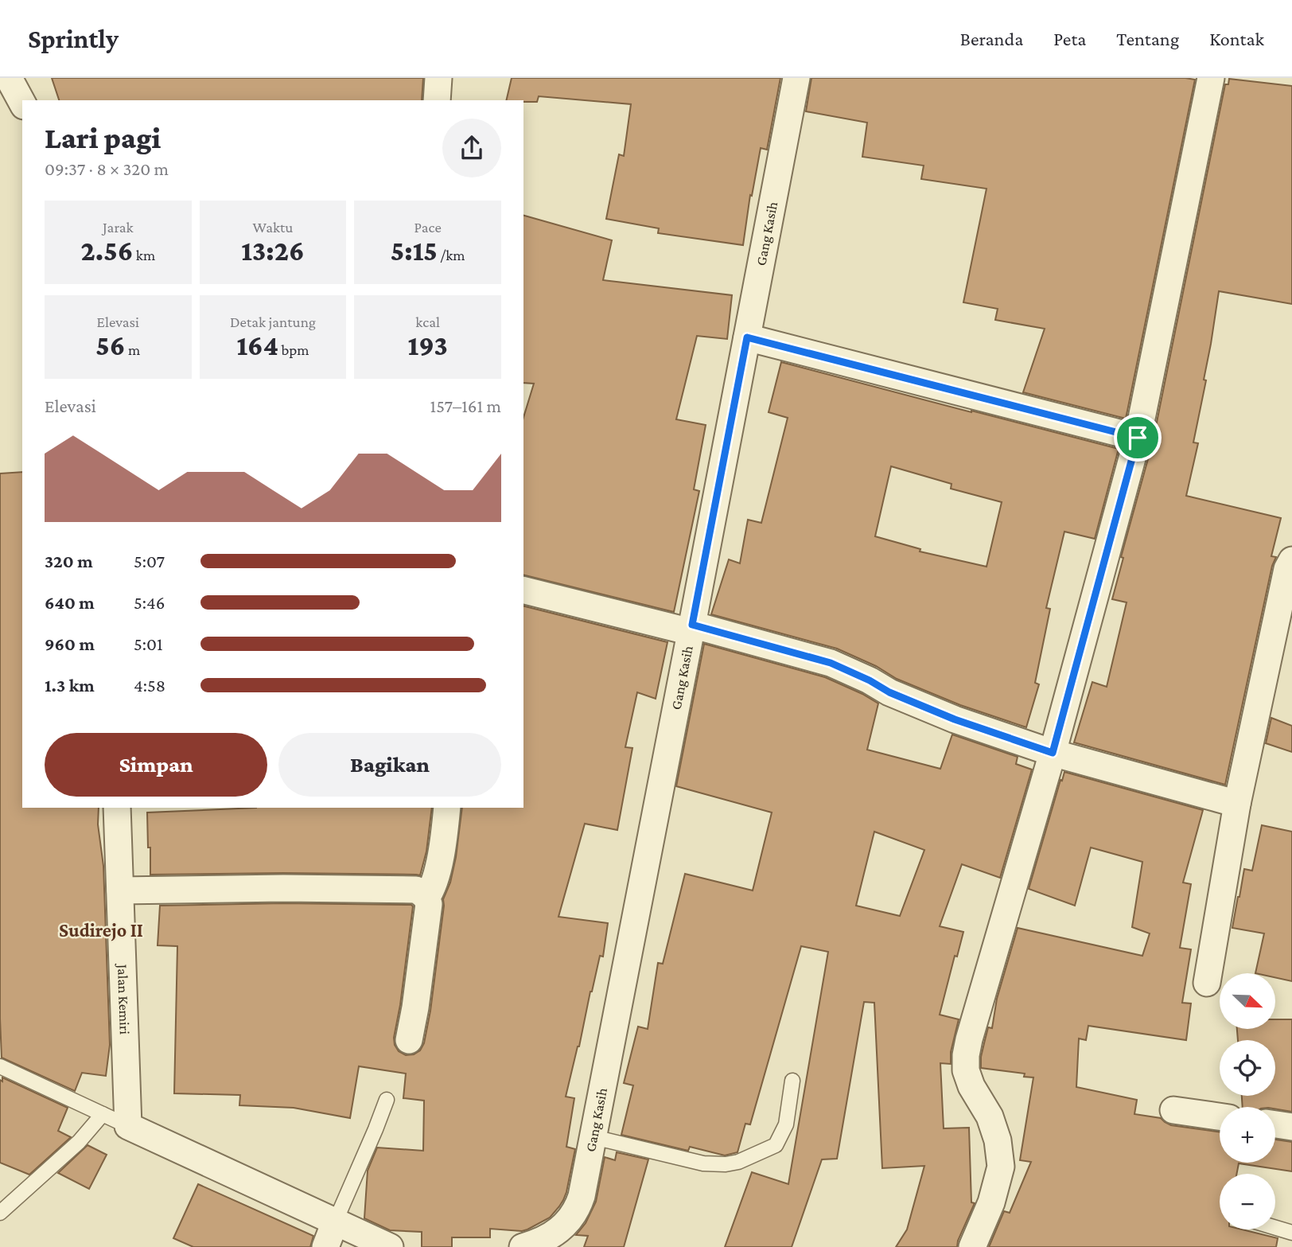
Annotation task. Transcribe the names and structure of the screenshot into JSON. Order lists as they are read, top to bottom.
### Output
{
  "streets": {
    "street": ["Gang Kasih", "Jalan Kemiri"]
  },
  "districts": ["Sudirejo II"],
  "north": "bottom right",
  "page": {
    "header": "Sprintly",
    "nav": [
      "Beranda",
      "Peta",
      "Tentang",
      "Kontak"
    ],
    "heading": ["Lari pagi", "09:37 · 8 × 320 m"],
    "stats": [
      ["Jarak", "2.56 km"],
      ["Waktu", "13:26"],
      ["Pace", "5:15 /km"],
      ["Elevasi", "56 m"],
      ["Detak jantung", "164 bpm"],
      ["kcal", "193"]
    ],
    "chart": ["Elevasi", "157–161 m"],
    "list": [
      {
        "name": "320 m",
        "note": "5:07"
      },
      {
        "name": "640 m",
        "note": "5:46"
      },
      {
        "name": "960 m",
        "note": "5:01"
      },
      {
        "name": "1.3 km",
        "note": "4:58"
      }
    ],
    "buttons": ["Simpan", "Bagikan"],
    "map_buttons": ["+", "−"]
  }
}
